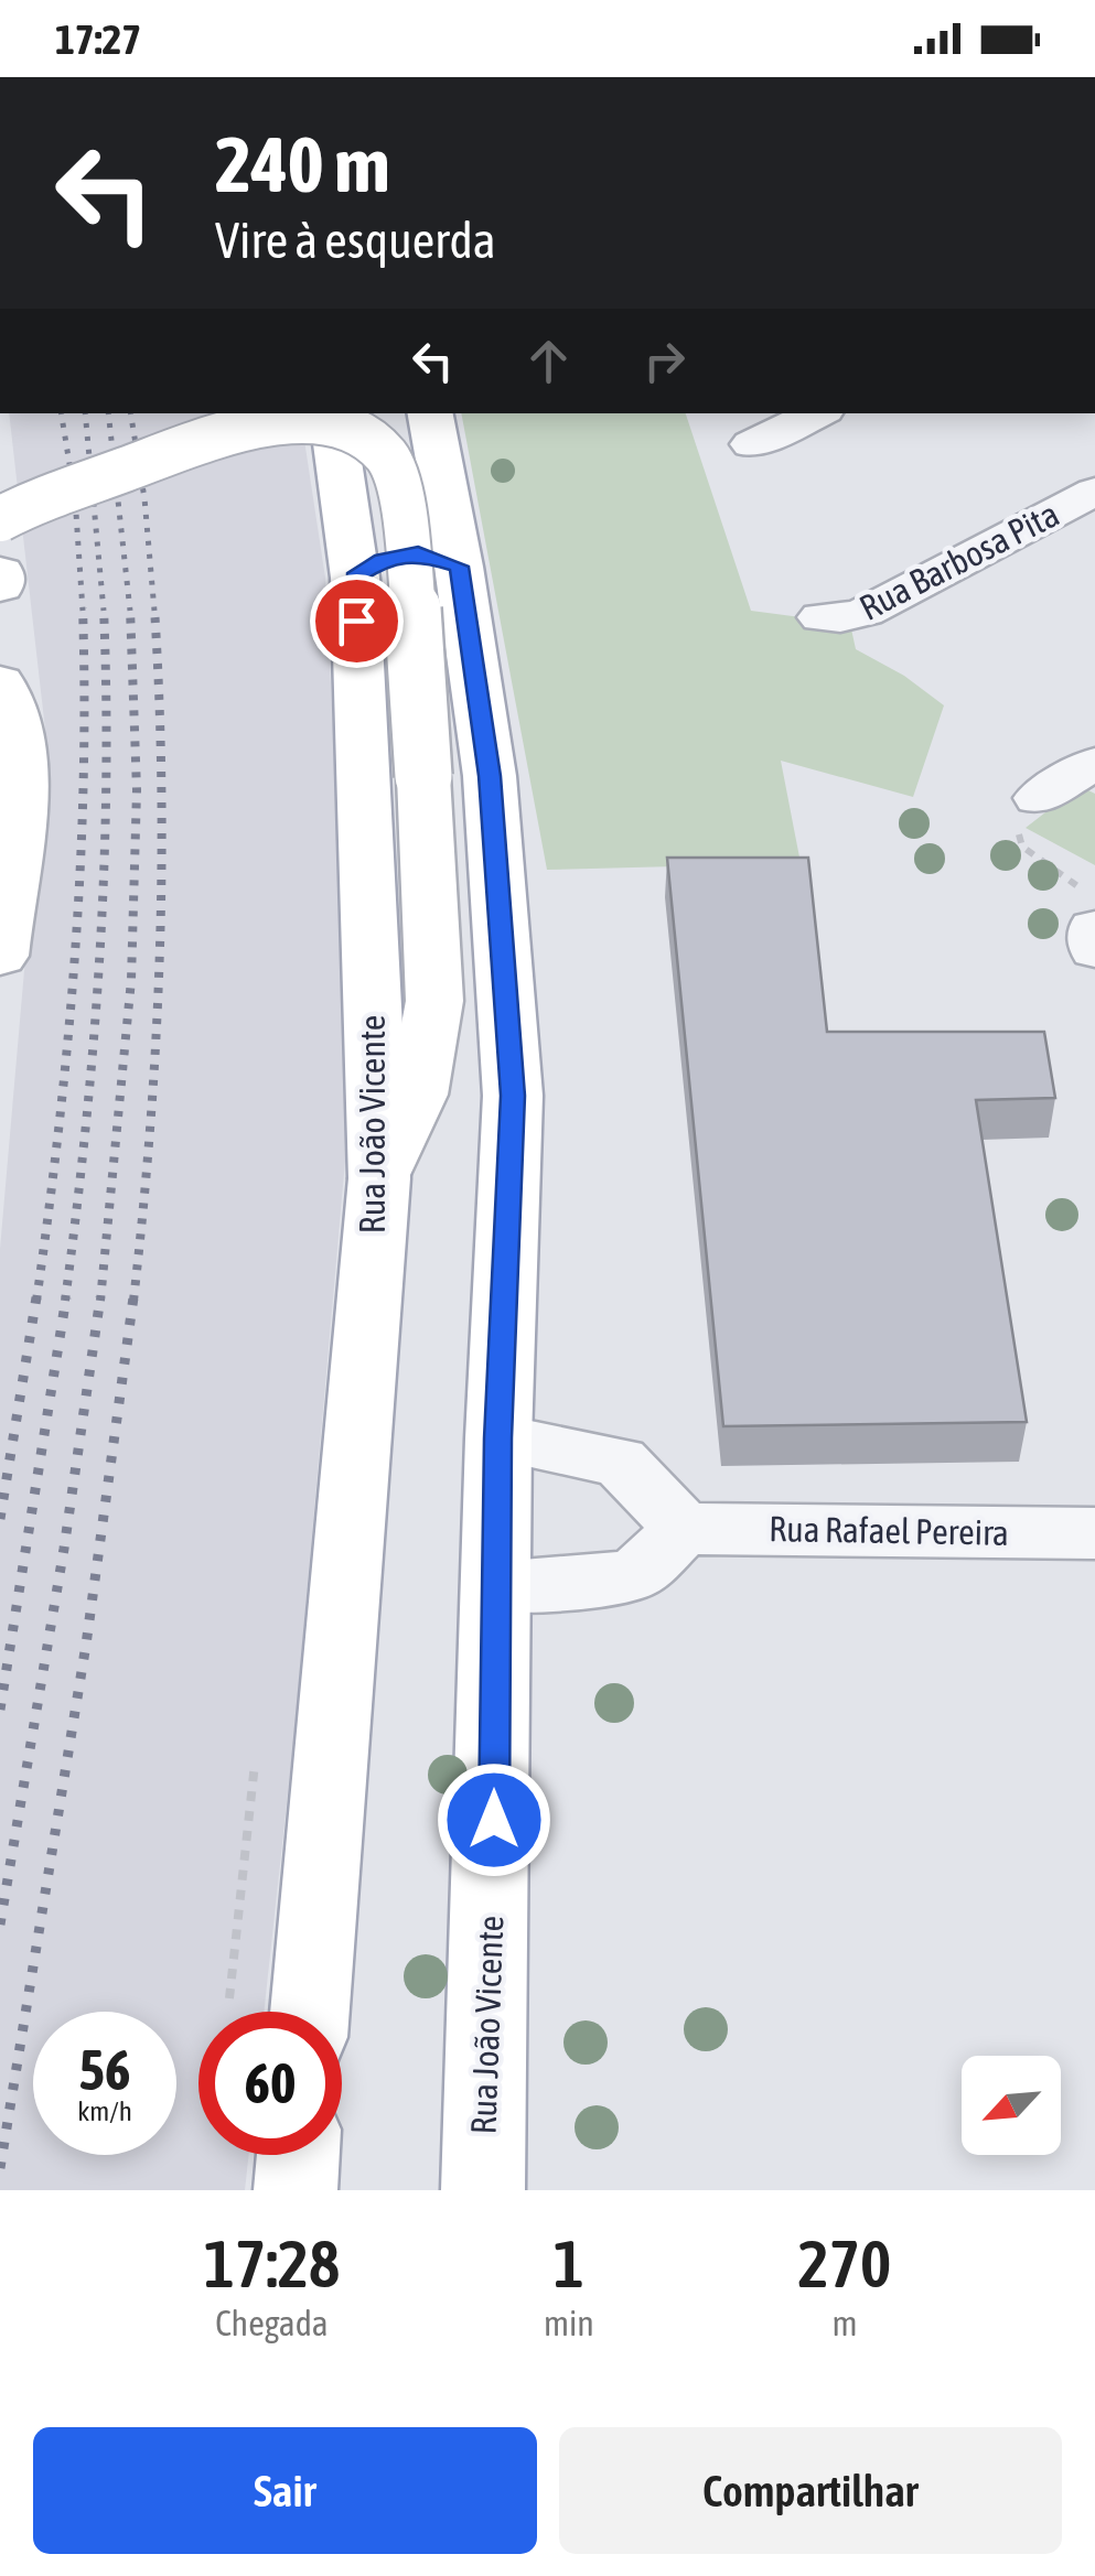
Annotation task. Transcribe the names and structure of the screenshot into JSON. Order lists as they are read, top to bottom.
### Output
{
  "streets": {
    "main road": ["Rua João Vicente"],
    "street": ["Rua Barbosa Pita", "Rua Rafael Pereira"]
  },
  "north": "bottom left",
  "page": {
    "status": "17:27",
    "turn": ["240 m", "Vire à esquerda"],
    "speed": "56 km/h",
    "limit": "60",
    "eta": [
      "17:28",
      "Chegada",
      "1",
      "min",
      "270",
      "m"
    ],
    "buttons": ["Sair", "Compartilhar"]
  }
}
